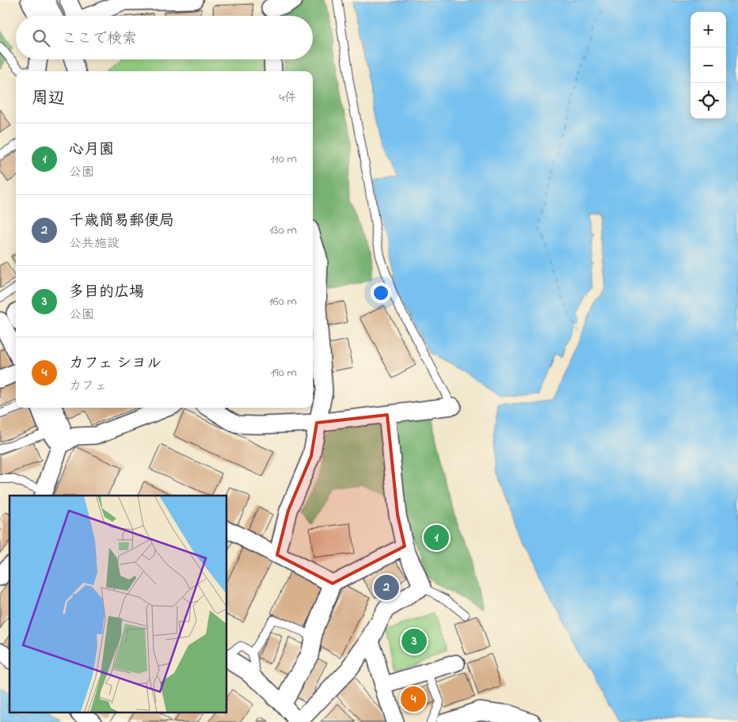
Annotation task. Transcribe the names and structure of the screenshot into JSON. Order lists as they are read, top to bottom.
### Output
{
  "page": {
    "map_buttons": ["+", "−"],
    "search": "ここで検索",
    "heading": ["周辺", "4件"],
    "list": [
      {
        "mark": "1",
        "name": "心月園",
        "note": "公園",
        "value": "110 m"
      },
      {
        "mark": "2",
        "name": "千歳簡易郵便局",
        "note": "公共施設",
        "value": "130 m"
      },
      {
        "mark": "3",
        "name": "多目的広場",
        "note": "公園",
        "value": "160 m"
      },
      {
        "mark": "4",
        "name": "カフェ シヨル",
        "note": "カフェ",
        "value": "190 m"
      }
    ],
    "pins": [
      "1",
      "2",
      "3",
      "4"
    ]
  }
}
